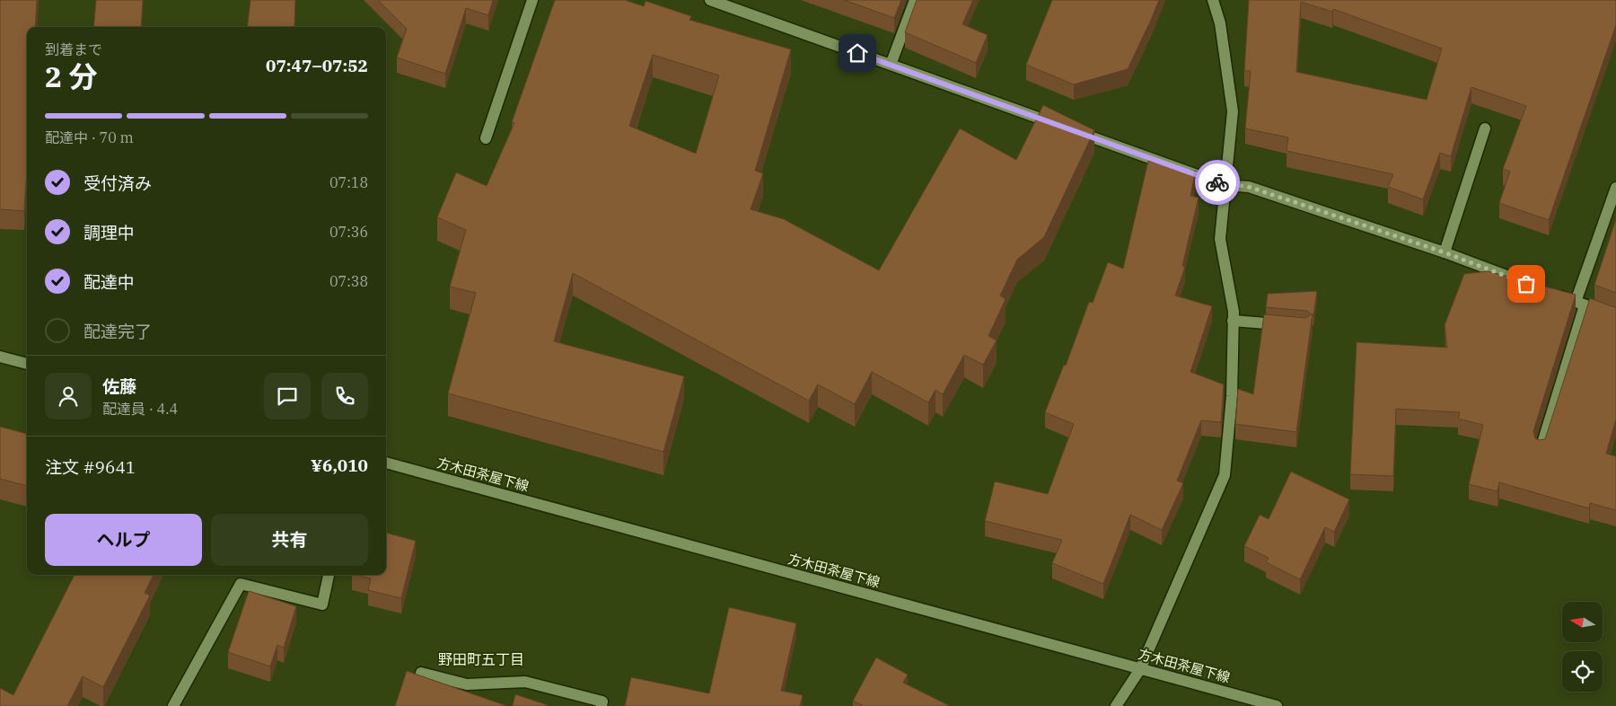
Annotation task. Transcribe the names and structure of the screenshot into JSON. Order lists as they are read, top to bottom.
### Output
{
  "streets": {
    "street": ["方木田茶屋下線"]
  },
  "districts": ["野田町五丁目"],
  "north": "left",
  "page": {
    "heading": ["2 分", "到着まで", "07:47–07:52"],
    "panel": [
      "佐藤",
      "配達員 · 4.4",
      "注文 #9641",
      "¥6,010"
    ],
    "bar": "配達中 · 70 m",
    "list": [
      ["受付済み", "07:18"],
      ["調理中", "07:36"],
      ["配達中", "07:38"],
      "配達完了"
    ],
    "buttons": ["ヘルプ", "共有"]
  }
}
